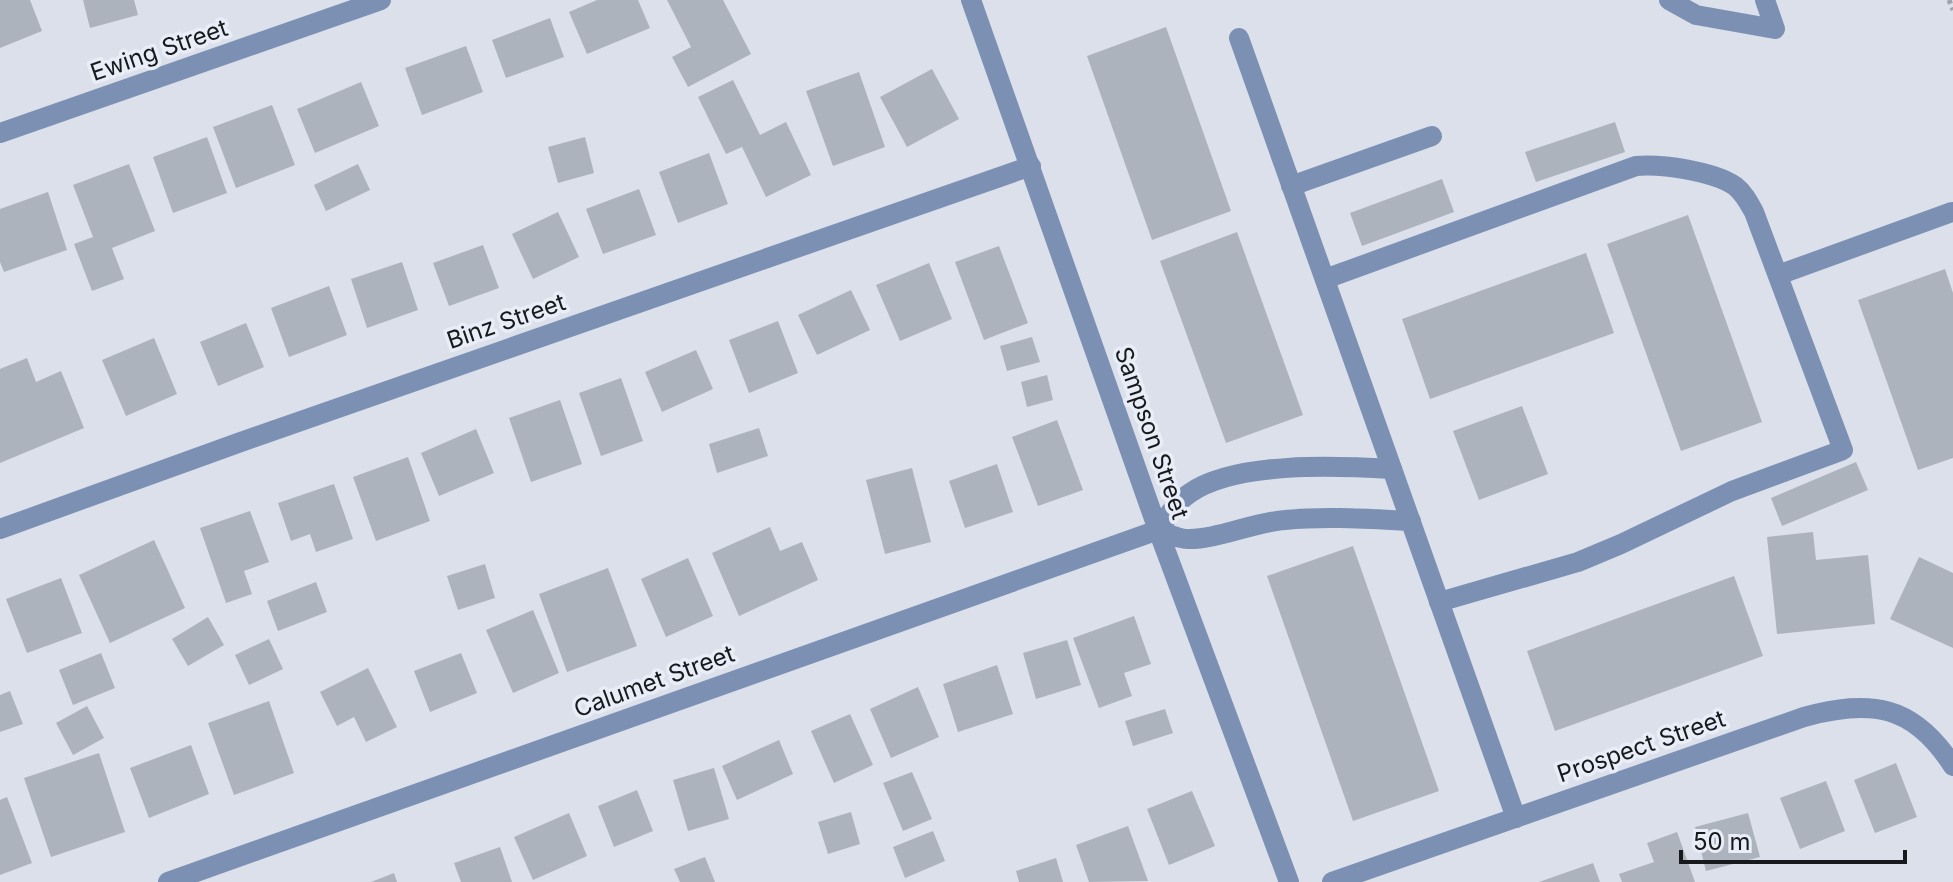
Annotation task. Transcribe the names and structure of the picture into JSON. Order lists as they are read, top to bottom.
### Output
{
  "streets": {
    "street": [
      "Ewing Street",
      "Binz Street",
      "Sampson Street",
      "Calumet Street",
      "Prospect Street"
    ]
  },
  "crossings": [
    ["Binz Street", "Sampson Street"],
    ["Sampson Street", "Calumet Street"]
  ],
  "scale_bar": "50 m"
}
